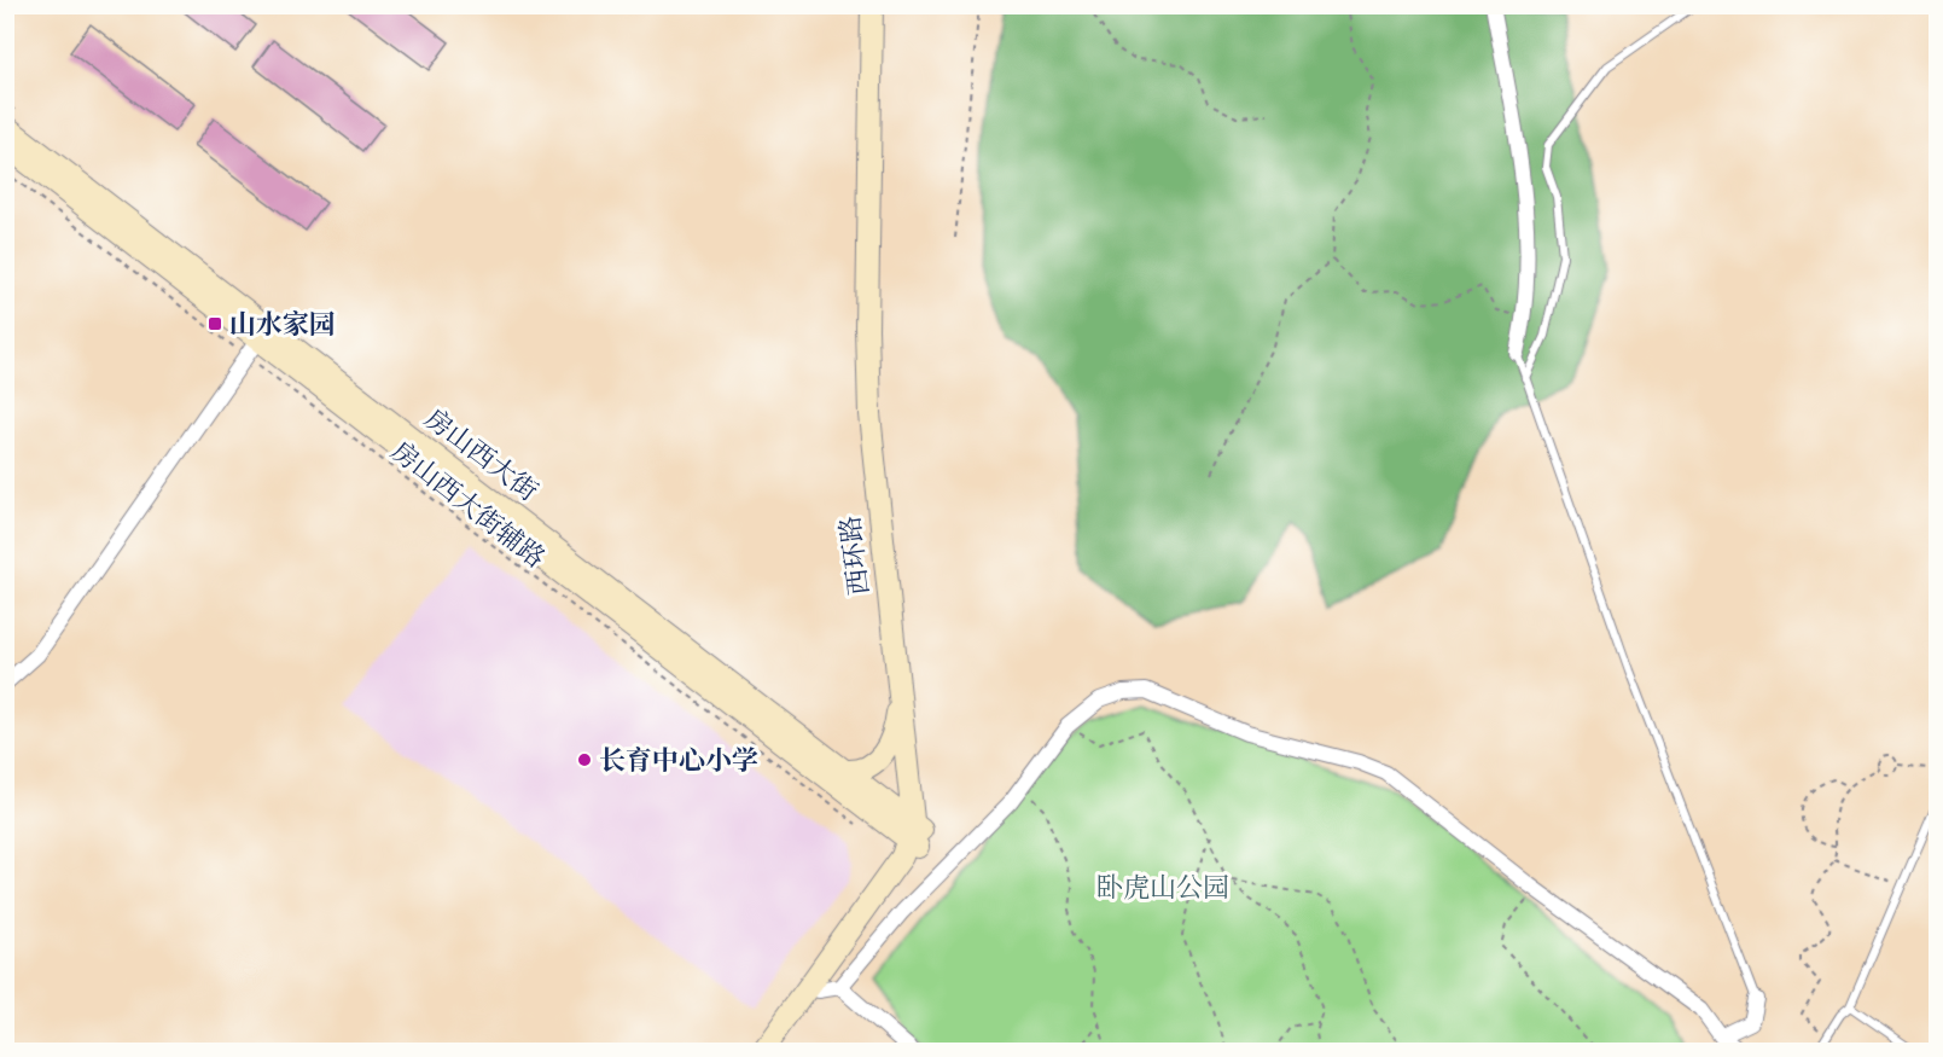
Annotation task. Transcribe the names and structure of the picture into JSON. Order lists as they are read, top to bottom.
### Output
{
  "streets": {
    "main road": ["房山西大街", "西环路"],
    "path": ["房山西大街辅路"]
  },
  "crossings": [
    ["房山西大街", "房山西大街辅路"],
    ["房山西大街", "西环路"]
  ],
  "parks": ["卧虎山公园"],
  "places": {
    "transit": ["山水家园"],
    "other": ["长育中心小学"]
  }
}
